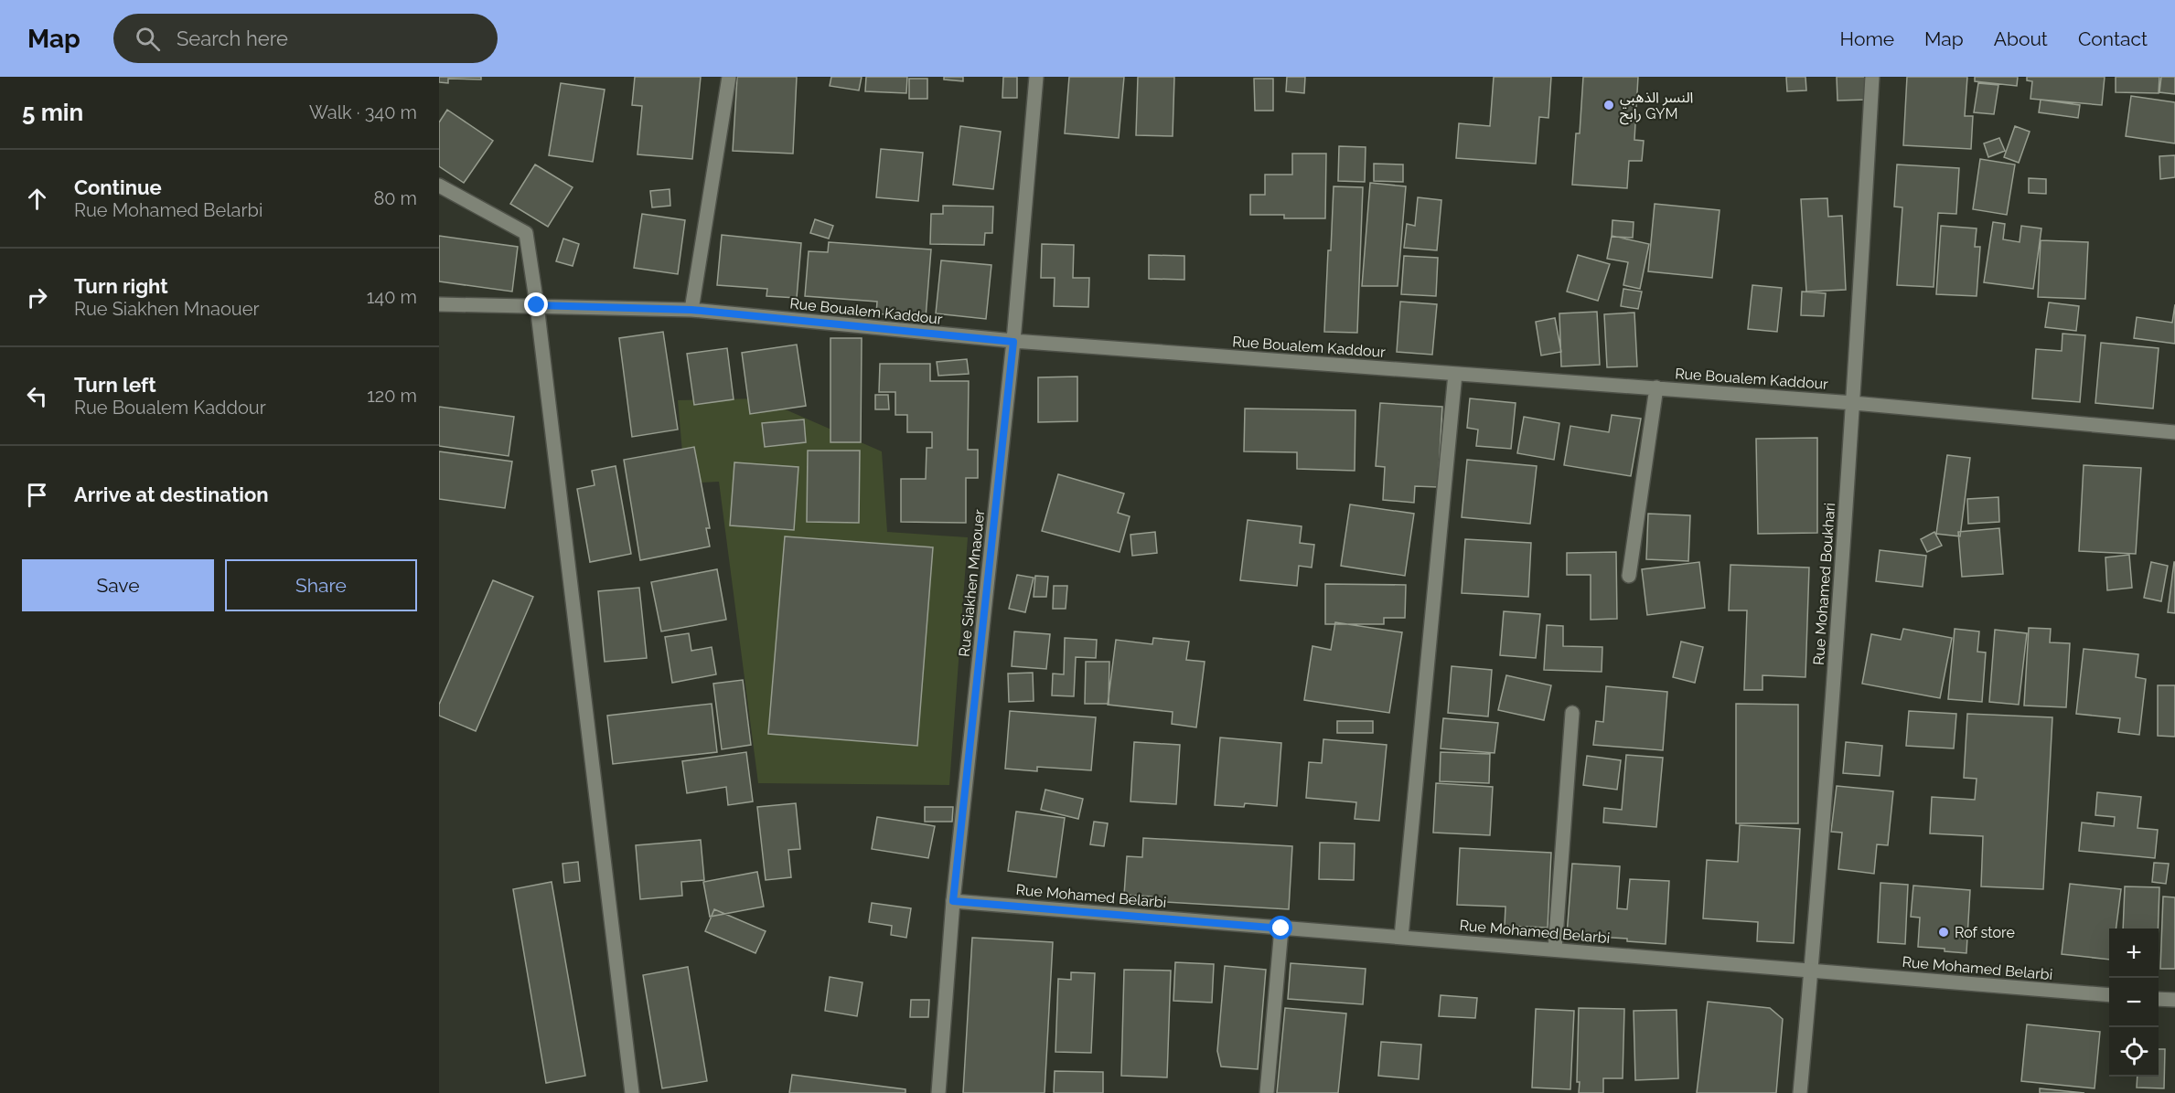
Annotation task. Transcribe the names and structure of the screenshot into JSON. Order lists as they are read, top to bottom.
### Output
{
  "streets": {
    "street": [
      "Rue Boualem Kaddour",
      "Rue Siakhen Mnaouer",
      "Rue Mohamed Boukhari",
      "Rue Mohamed Belarbi"
    ]
  },
  "crossings": [
    ["Rue Boualem Kaddour", "Rue Siakhen Mnaouer"],
    ["Rue Boualem Kaddour", "Rue Mohamed Boukhari"],
    ["Rue Siakhen Mnaouer", "Rue Mohamed Belarbi"],
    ["Rue Mohamed Boukhari", "Rue Mohamed Belarbi"]
  ],
  "places": ["النسر الذهبي رابح GYM", "Rof store"],
  "page": {
    "header": "Map",
    "search": "Search here",
    "nav": [
      "Home",
      "Map",
      "About",
      "Contact"
    ],
    "heading": ["5 min", "Walk · 340 m"],
    "list": [
      ["Continue", "Rue Mohamed Belarbi", "80 m"],
      ["Turn right", "Rue Siakhen Mnaouer", "140 m"],
      ["Turn left", "Rue Boualem Kaddour", "120 m"],
      "Arrive at destination"
    ],
    "buttons": ["Save", "Share"],
    "map_buttons": ["+", "−"]
  }
}
